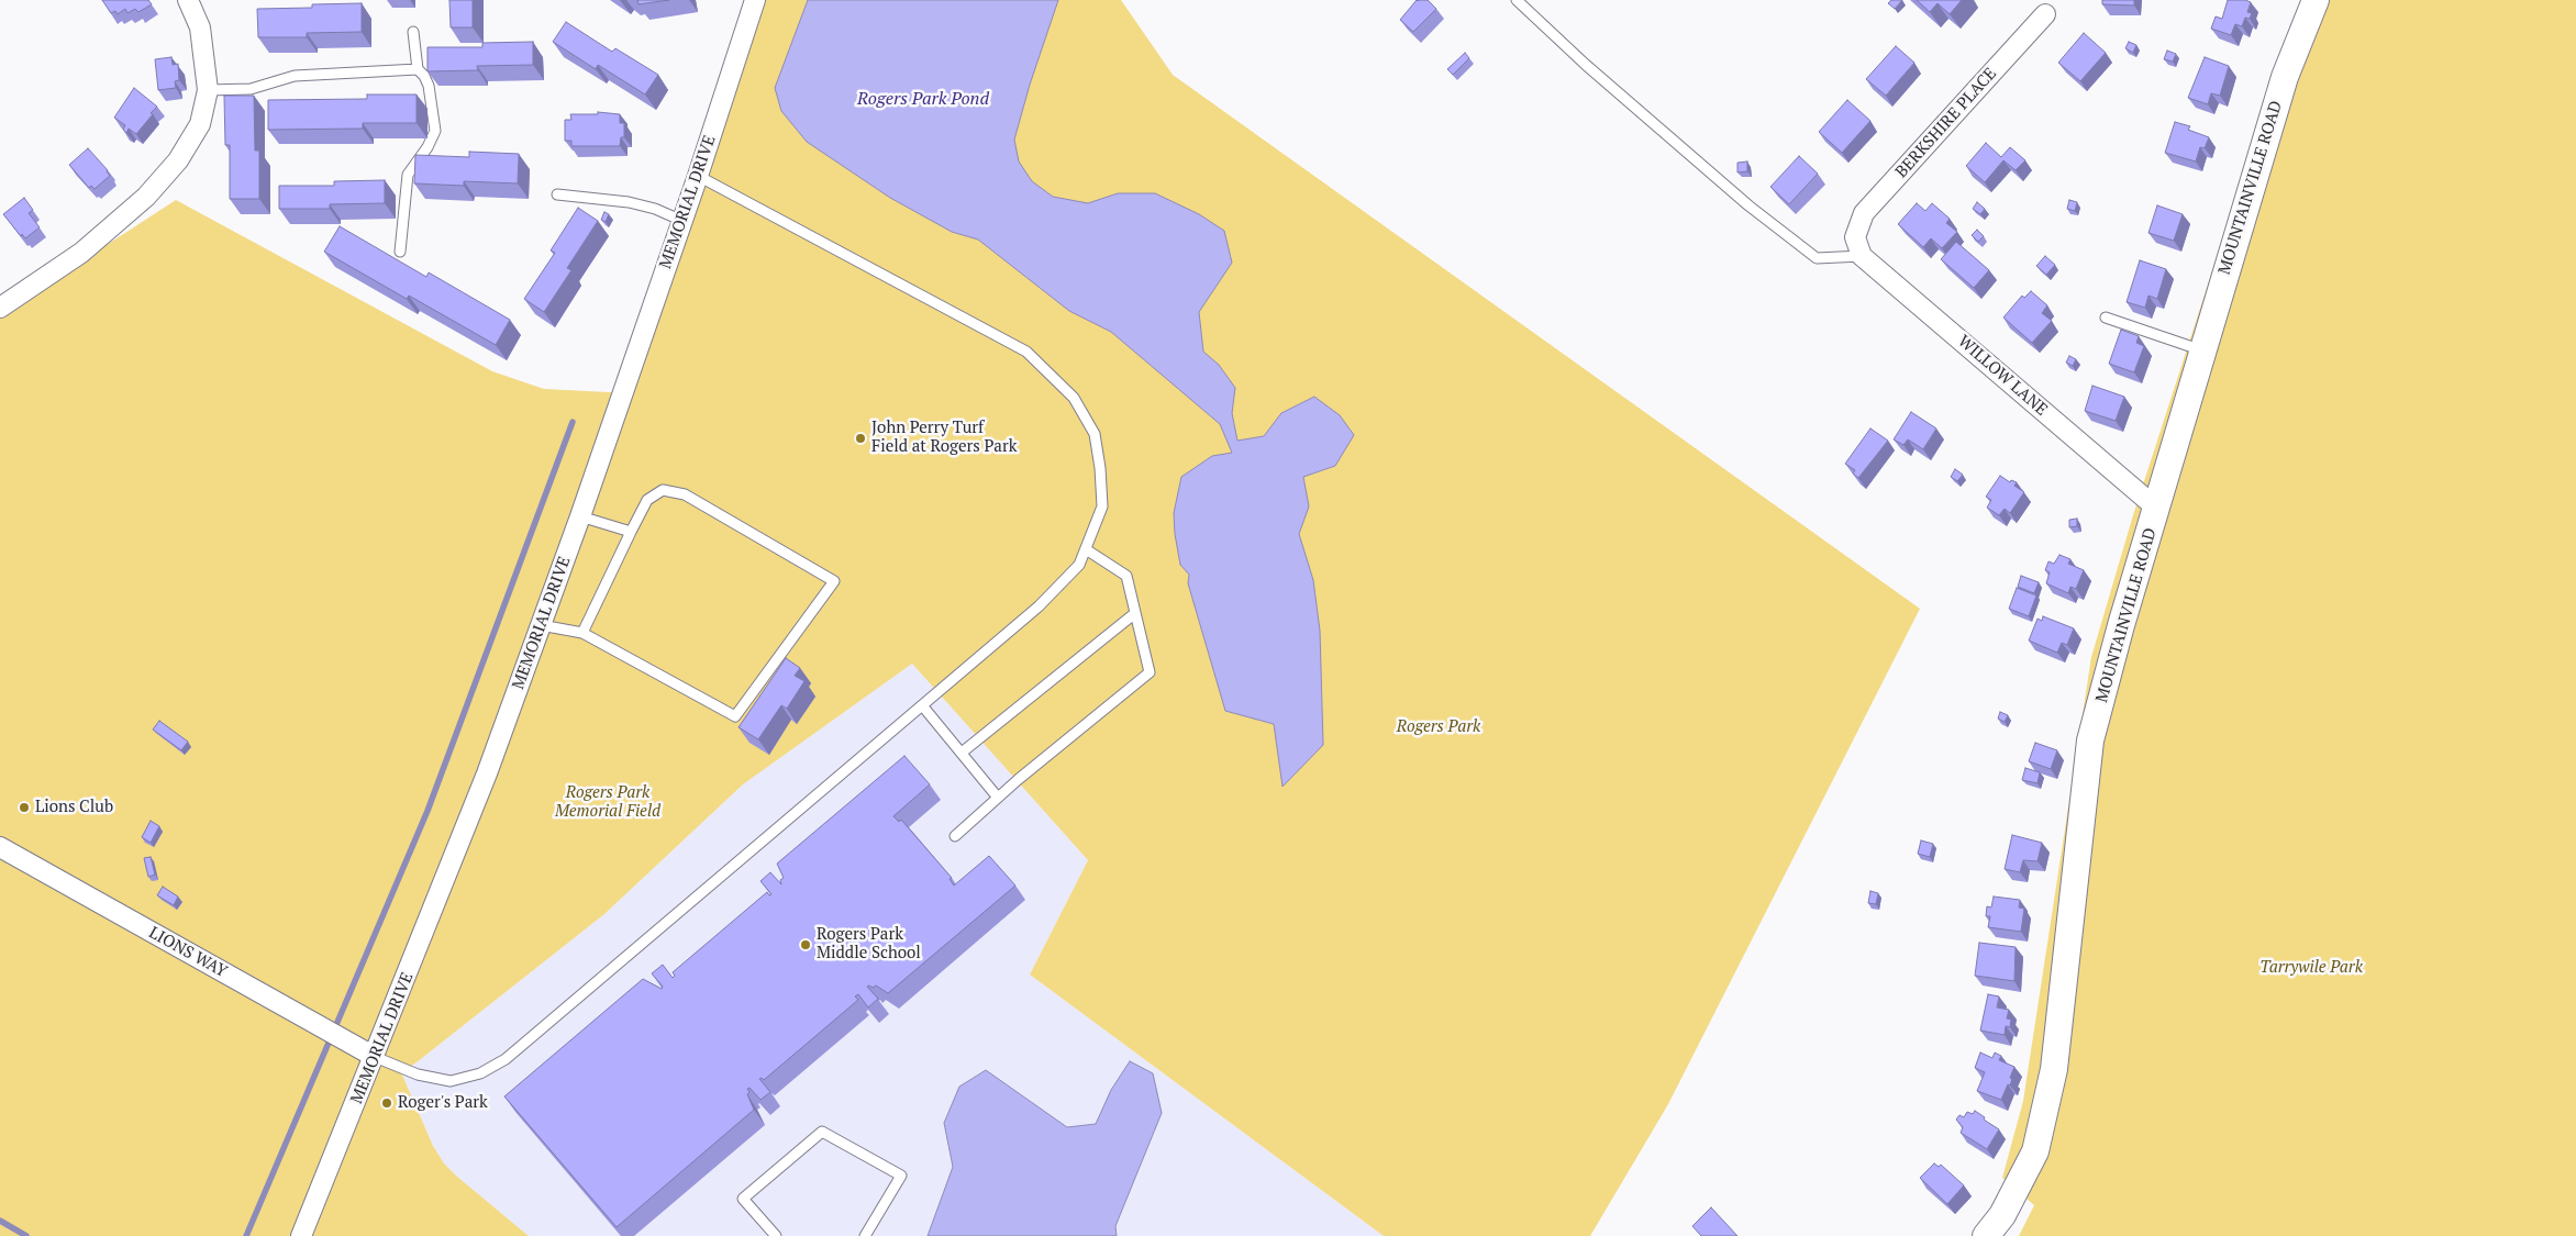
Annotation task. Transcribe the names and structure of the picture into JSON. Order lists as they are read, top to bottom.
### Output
{
  "streets": {
    "street": [
      "BERKSHIRE PLACE",
      "MOUNTAINVILLE ROAD",
      "MEMORIAL DRIVE",
      "WILLOW LANE",
      "LIONS WAY"
    ]
  },
  "crossings": [
    ["BERKSHIRE PLACE", "WILLOW LANE"],
    ["MOUNTAINVILLE ROAD", "WILLOW LANE"],
    ["MEMORIAL DRIVE", "LIONS WAY"]
  ],
  "water": ["Rogers Park Pond"],
  "parks": ["Rogers Park", "Rogers Park Memorial Field", "Tarrywile Park"],
  "places": [
    "John Perry Turf Field at Rogers Park",
    "Lions Club",
    "Rogers Park Middle School",
    "Roger's Park"
  ]
}
